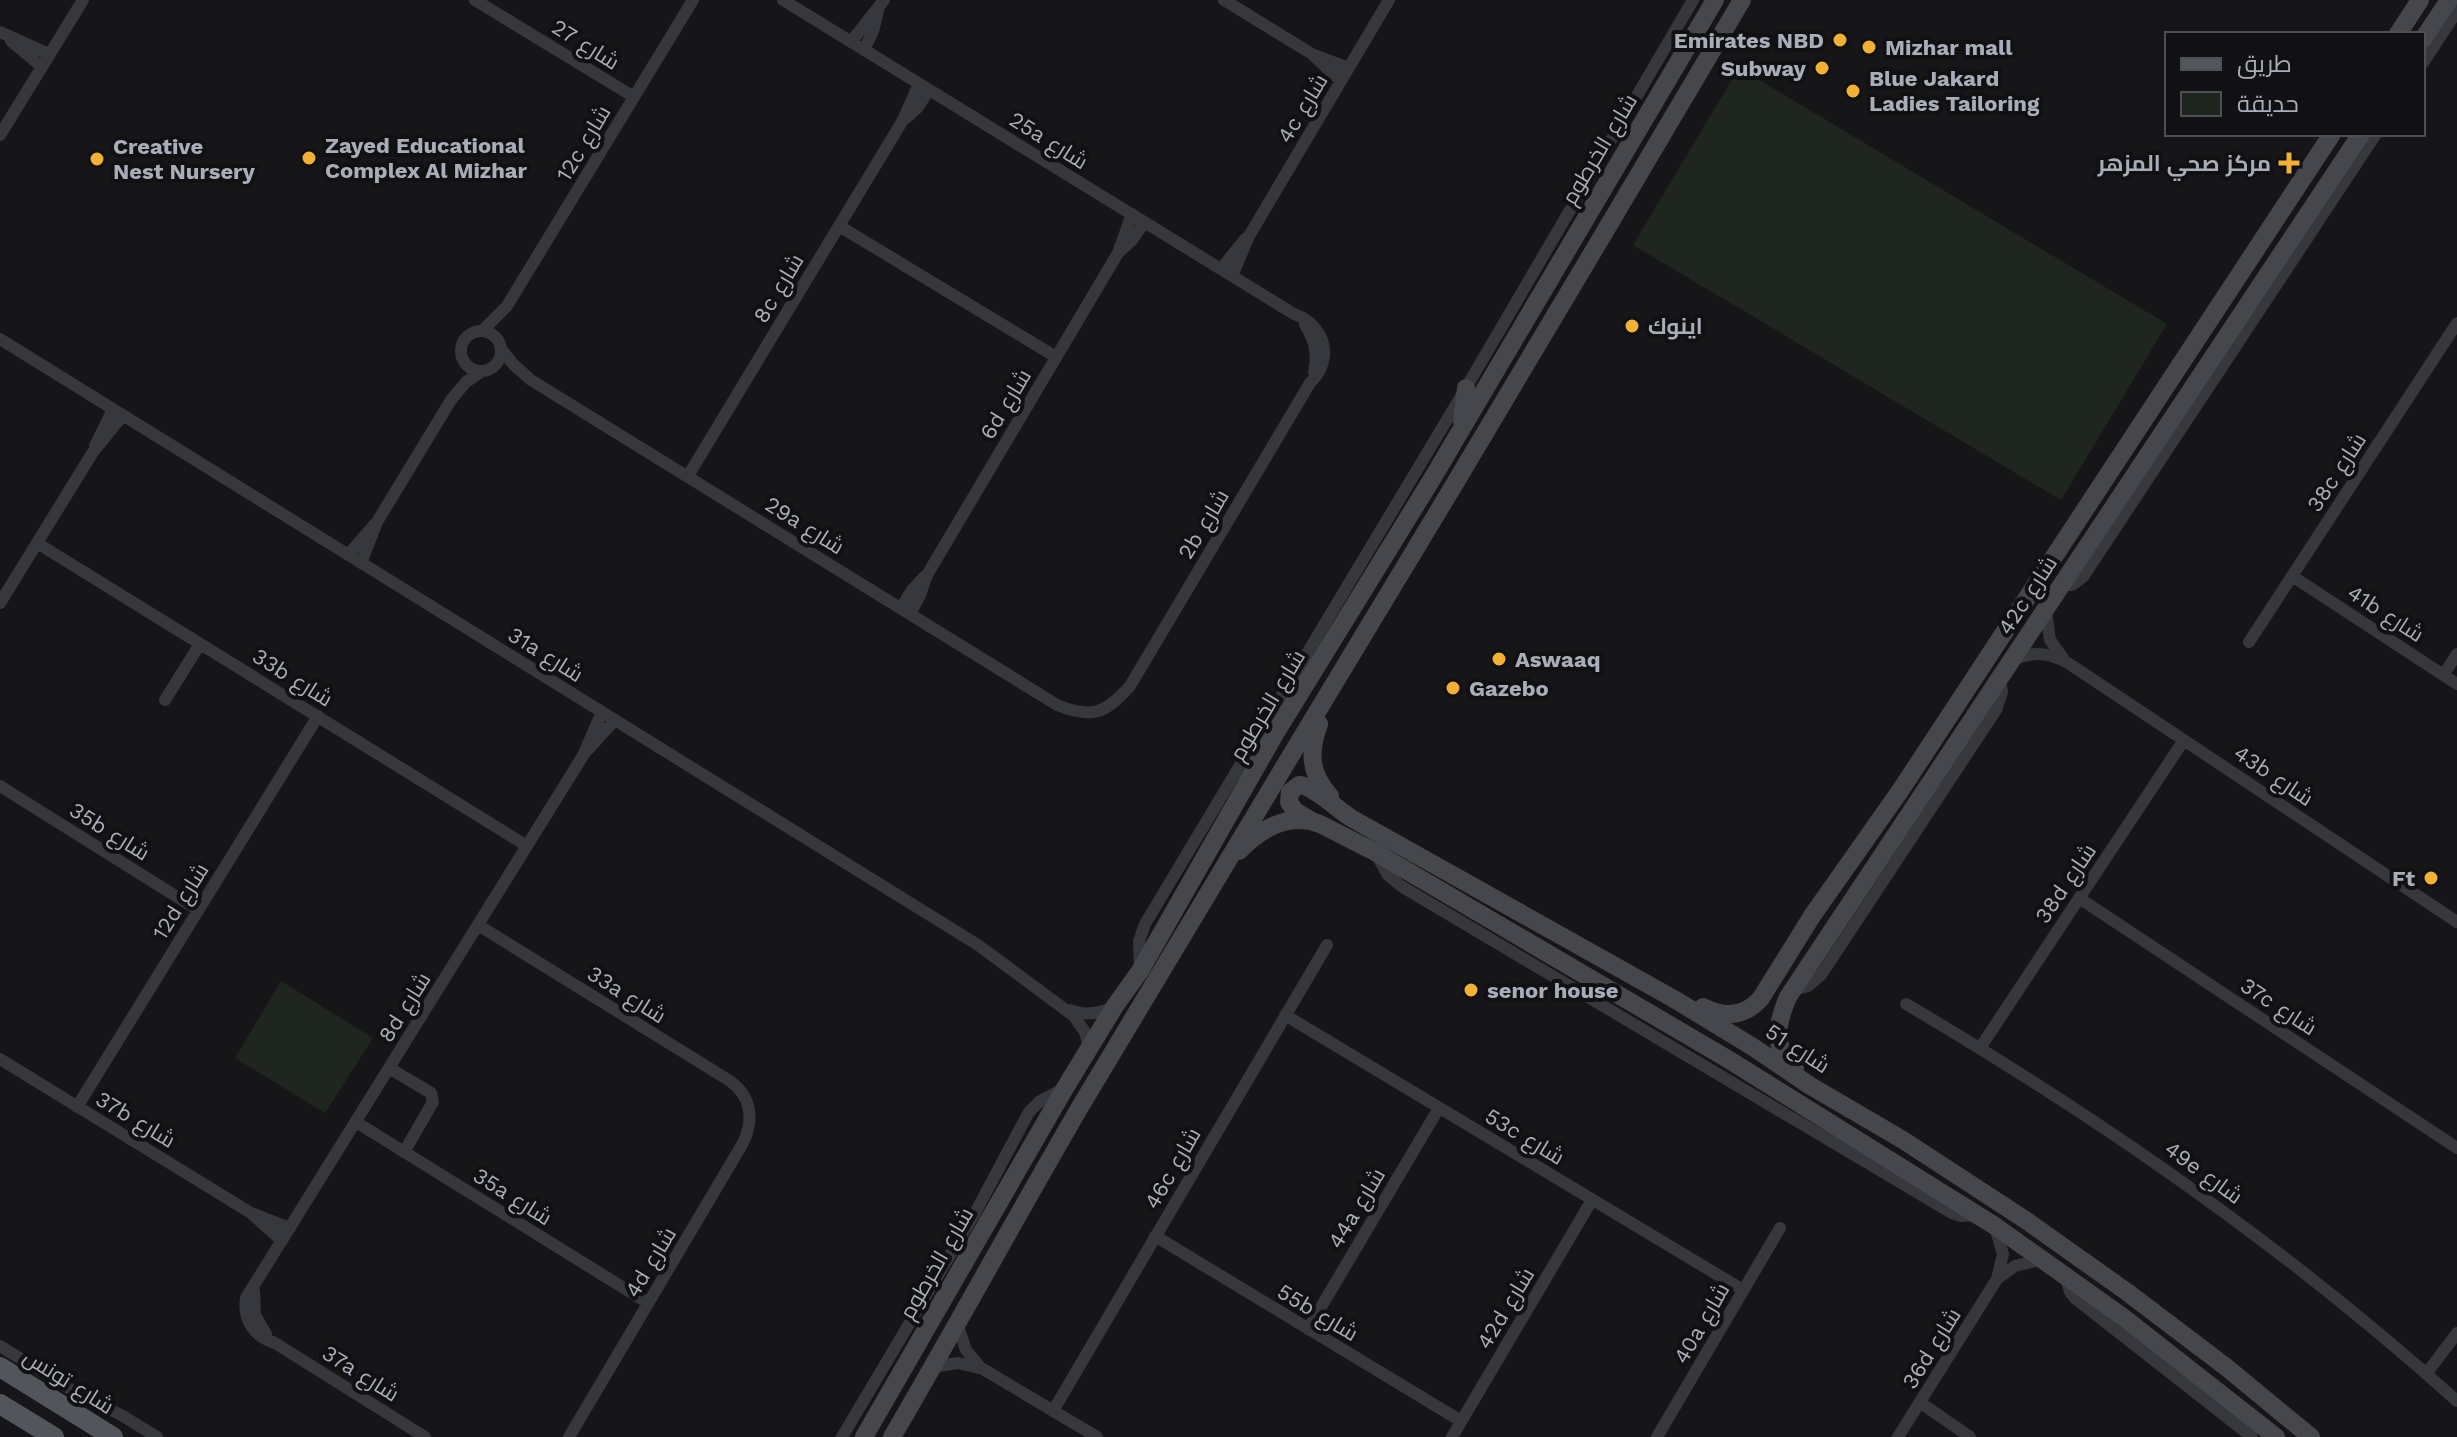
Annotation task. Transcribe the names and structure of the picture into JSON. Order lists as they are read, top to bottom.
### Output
{
  "streets": {
    "main road": ["شارع تونس"],
    "street": [
      "شارع 27",
      "4c شارع",
      "25a شارع",
      "12c شارع",
      "شارع الخرطوم",
      "8c شارع",
      "6d شارع",
      "38c شارع",
      "2b شارع",
      "29a شارع",
      "42c شارع",
      "41b شارع",
      "31a شارع",
      "33b شارع",
      "43b شارع",
      "35b شارع",
      "38d شارع",
      "12d شارع",
      "33a شارع",
      "37c شارع",
      "8d شارع",
      "شارع 51",
      "37b شارع",
      "53c شارع",
      "46c شارع",
      "49e شارع",
      "35a شارع",
      "44a شارع",
      "4d شارع",
      "42d شارع",
      "55b شارع",
      "40a شارع",
      "36d شارع",
      "37a شارع"
    ]
  },
  "crossings": [
    ["شارع 27", "12c شارع"],
    ["4c شارع", "25a شارع"],
    ["25a شارع", "8c شارع"],
    ["25a شارع", "6d شارع"],
    ["25a شارع", "2b شارع"],
    ["12c شارع", "29a شارع"],
    ["شارع الخرطوم", "31a شارع"],
    ["شارع الخرطوم", "شارع 51"],
    ["8c شارع", "29a شارع"],
    ["6d شارع", "29a شارع"],
    ["38c شارع", "41b شارع"],
    ["2b شارع", "29a شارع"],
    ["42c شارع", "43b شارع"],
    ["42c شارع", "شارع 51"],
    ["31a شارع", "8d شارع"],
    ["33b شارع", "12d شارع"],
    ["33b شارع", "8d شارع"],
    ["43b شارع", "38d شارع"],
    ["35b شارع", "12d شارع"],
    ["38d شارع", "37c شارع"],
    ["38d شارع", "49e شارع"],
    ["12d شارع", "37b شارع"],
    ["33a شارع", "8d شارع"],
    ["33a شارع", "4d شارع"],
    ["8d شارع", "37b شارع"],
    ["8d شارع", "35a شارع"],
    ["8d شارع", "37a شارع"],
    ["شارع 51", "36d شارع"],
    ["53c شارع", "46c شارع"],
    ["53c شارع", "44a شارع"],
    ["53c شارع", "42d شارع"],
    ["53c شارع", "40a شارع"],
    ["46c شارع", "55b شارع"],
    ["35a شارع", "4d شارع"],
    ["44a شارع", "55b شارع"],
    ["42d شارع", "55b شارع"]
  ],
  "places": {
    "other": [
      "Emirates NBD",
      "Mizhar mall",
      "Subway",
      "Blue Jakard Ladies Tailoring",
      "Zayed Educational Complex Al Mizhar",
      "Creative Nest Nursery",
      "اينوك",
      "Aswaaq",
      "Gazebo",
      "Ft",
      "senor house"
    ],
    "health": ["مركز صحي المزهر"]
  },
  "legend": ["طريق", "حديقة"]
}
